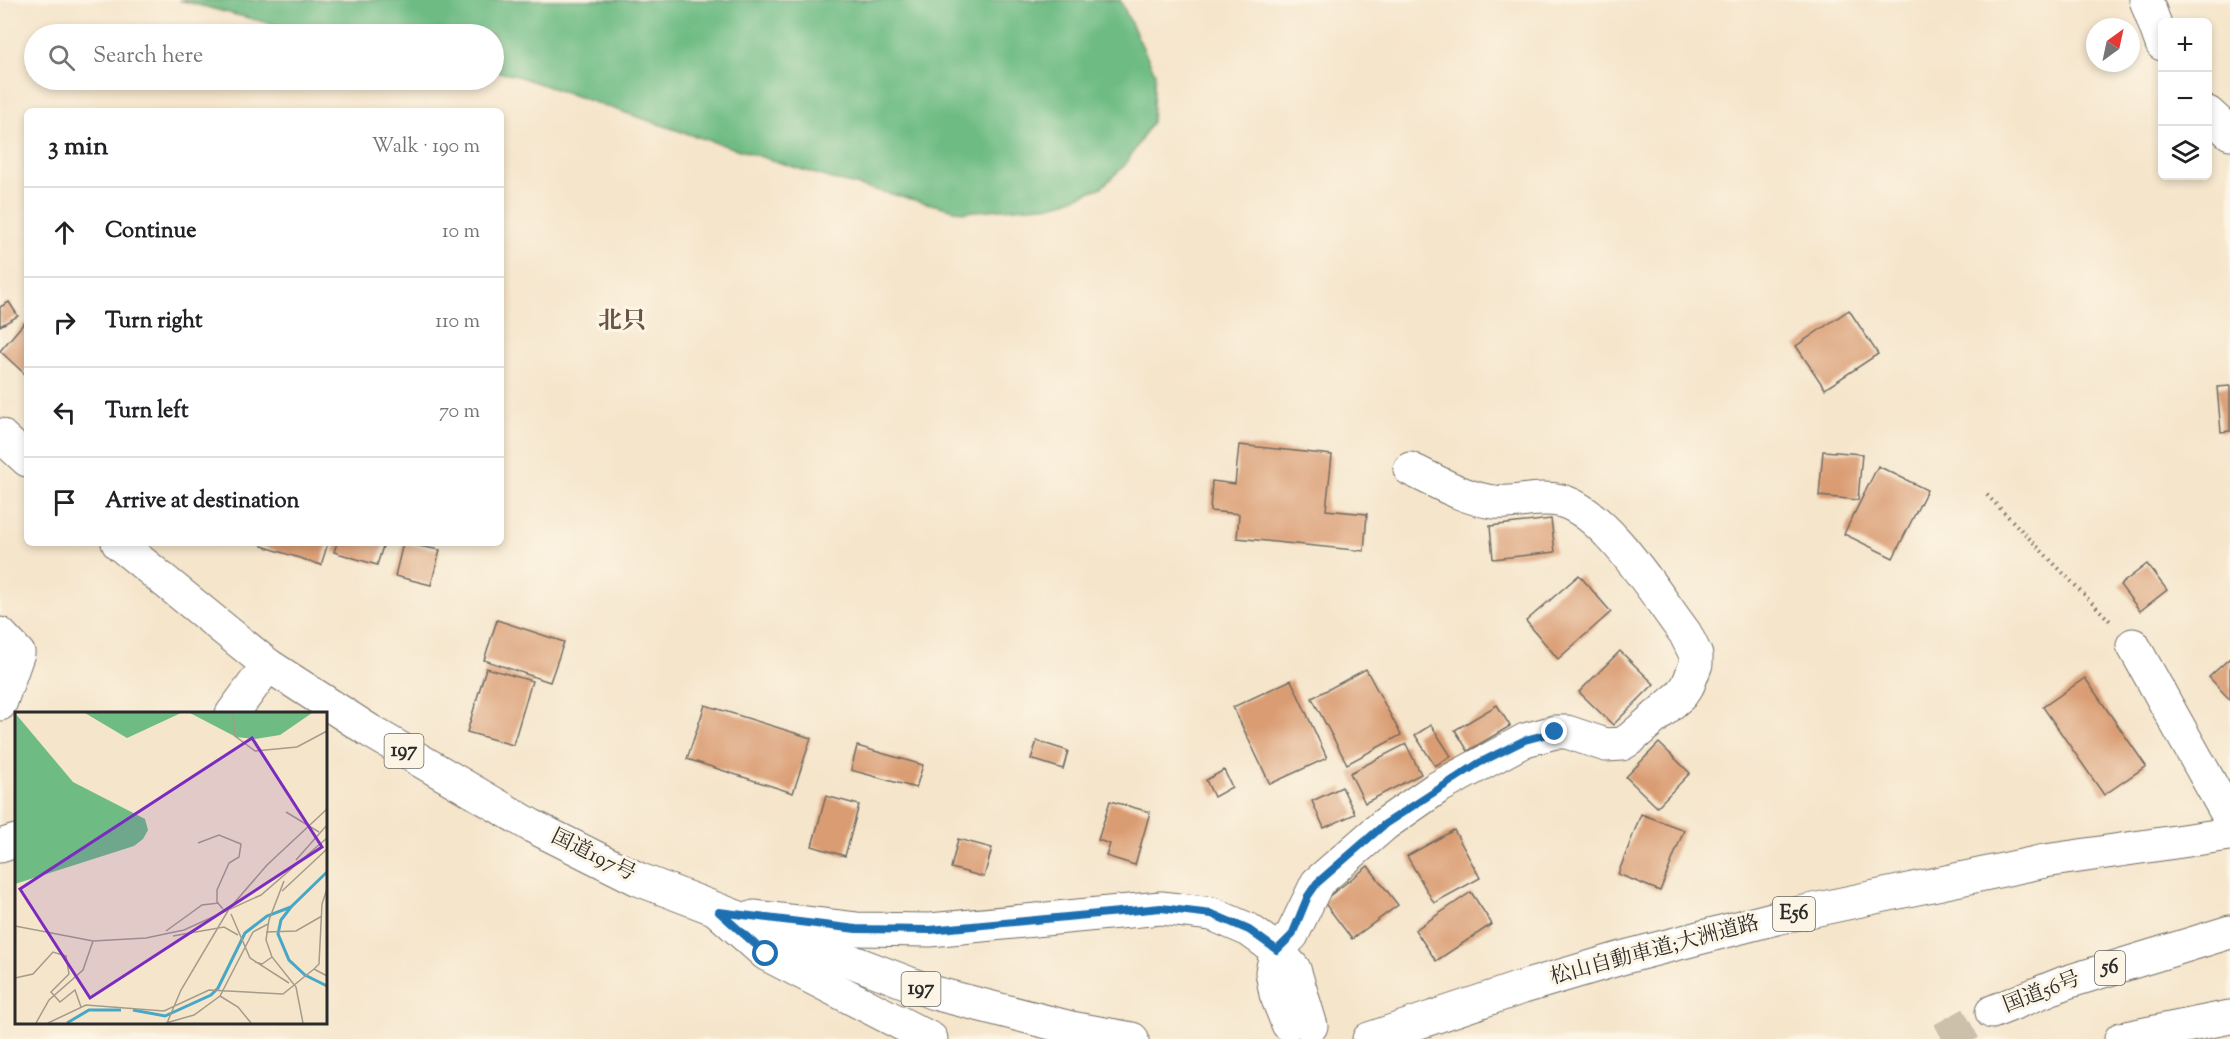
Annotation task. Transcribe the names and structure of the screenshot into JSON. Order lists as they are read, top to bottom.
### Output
{
  "streets": {
    "main road": [
      "197",
      "国道197号",
      "E56",
      "松山自動車道;大洲道路",
      "56",
      "国道56号"
    ]
  },
  "districts": ["北只"],
  "north": "top right",
  "page": {
    "map_buttons": ["+", "−"],
    "search": "Search here",
    "heading": ["3 min", "Walk · 190 m"],
    "list": [
      ["Continue", "10 m"],
      ["Turn right", "110 m"],
      ["Turn left", "70 m"],
      "Arrive at destination"
    ]
  }
}
